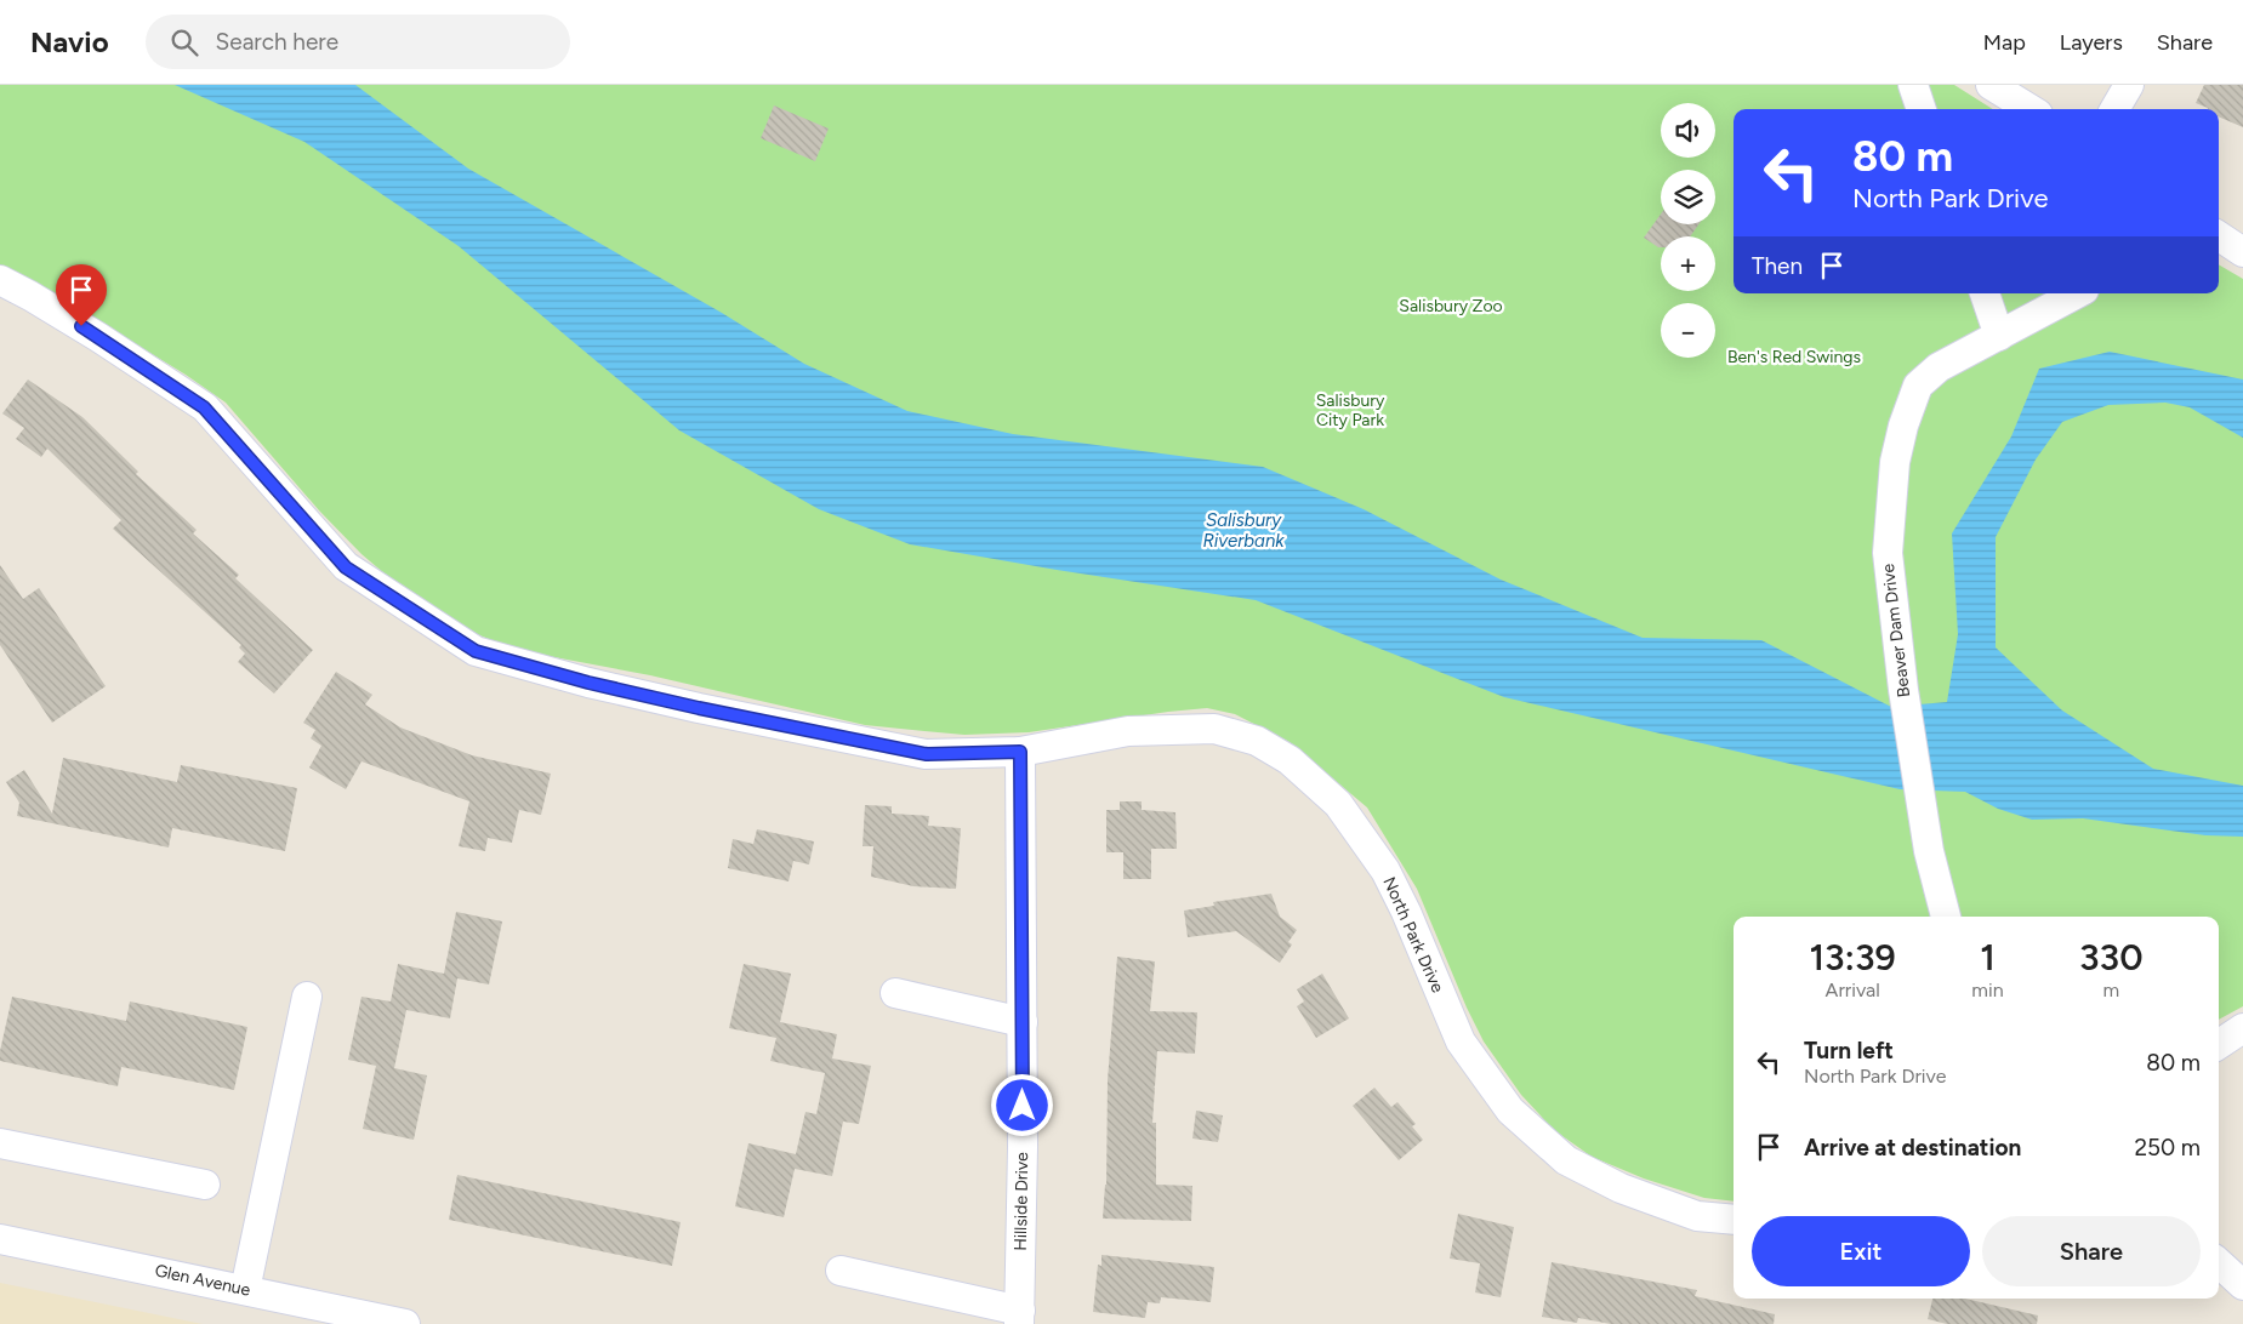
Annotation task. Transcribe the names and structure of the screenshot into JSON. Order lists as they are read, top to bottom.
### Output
{
  "streets": {
    "street": [
      "Beaver Dam Drive",
      "North Park Drive",
      "Hillside Drive",
      "Glen Avenue"
    ]
  },
  "crossings": [
    ["North Park Drive", "Hillside Drive"]
  ],
  "water": ["Salisbury Riverbank"],
  "parks": ["Salisbury Zoo", "Ben's Red Swings", "Salisbury City Park"],
  "page": {
    "header": "Navio",
    "search": "Search here",
    "nav": ["Map", "Layers", "Share"],
    "map_buttons": ["+", "−"],
    "turn": ["80 m", "North Park Drive"],
    "then": "Then",
    "eta": [
      "13:39",
      "Arrival",
      "1",
      "min",
      "330",
      "m"
    ],
    "list": [
      {
        "name": "Turn left",
        "note": "North Park Drive",
        "value": "80 m"
      },
      {
        "name": "Arrive at destination",
        "value": "250 m"
      }
    ],
    "buttons": ["Exit", "Share"]
  }
}
